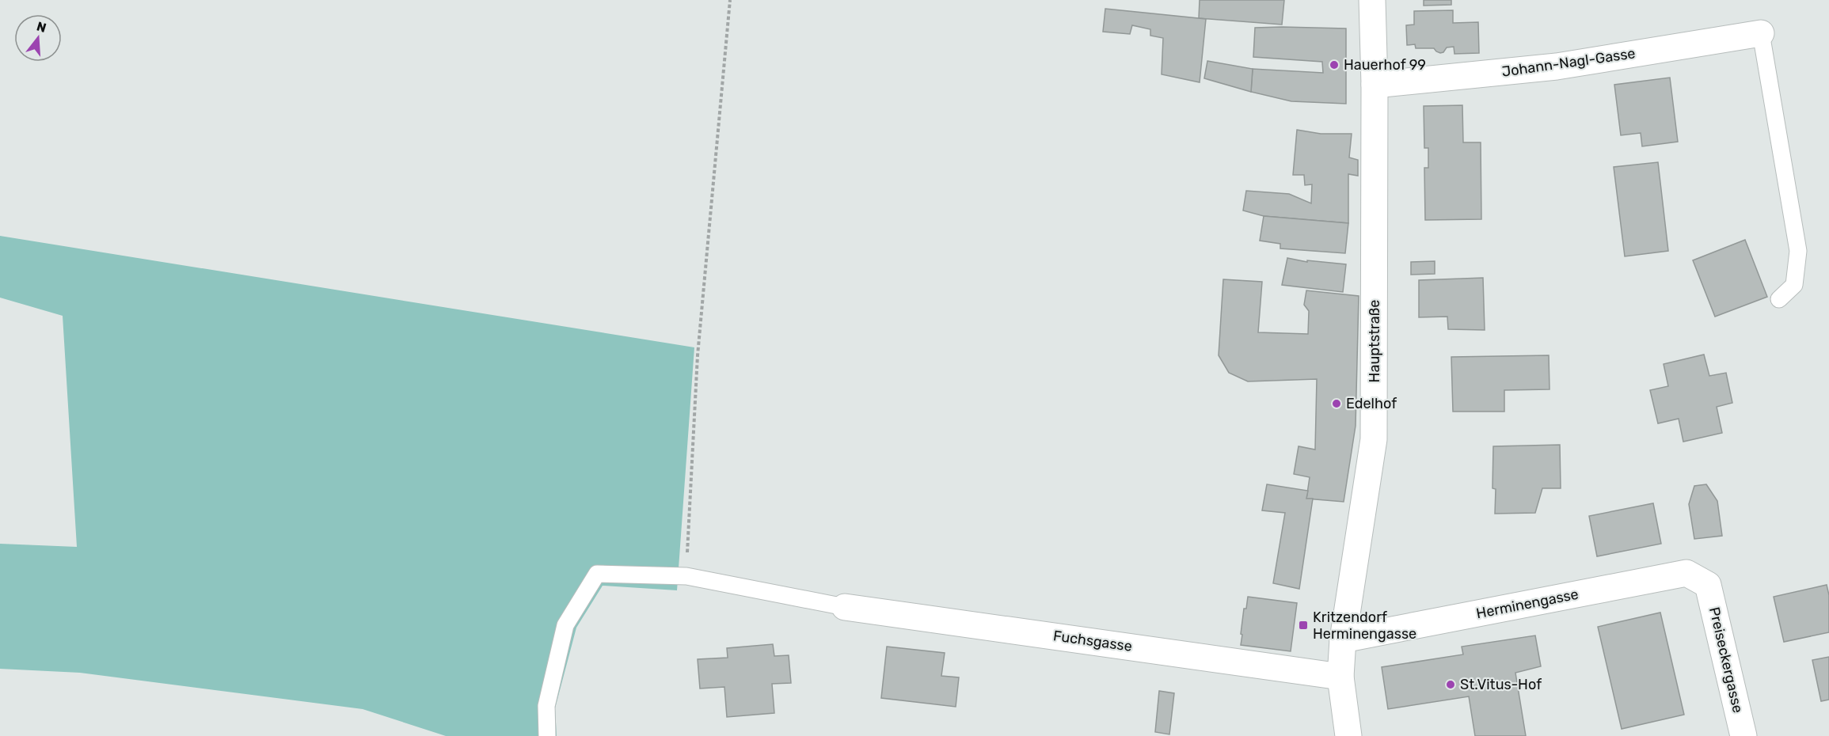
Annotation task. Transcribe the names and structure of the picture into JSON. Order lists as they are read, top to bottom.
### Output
{
  "streets": {
    "street": [
      "Johann-Nagl-Gasse",
      "Hauptstraße",
      "Herminengasse",
      "Fuchsgasse",
      "Preiseckergasse"
    ]
  },
  "crossings": [
    ["Johann-Nagl-Gasse", "Hauptstraße"],
    ["Hauptstraße", "Herminengasse"],
    ["Hauptstraße", "Fuchsgasse"],
    ["Herminengasse", "Preiseckergasse"]
  ],
  "places": {
    "other": ["Hauerhof 99", "Edelhof", "St.Vitus-Hof"],
    "transit": ["Kritzendorf Herminengasse"]
  },
  "north": "top"
}
